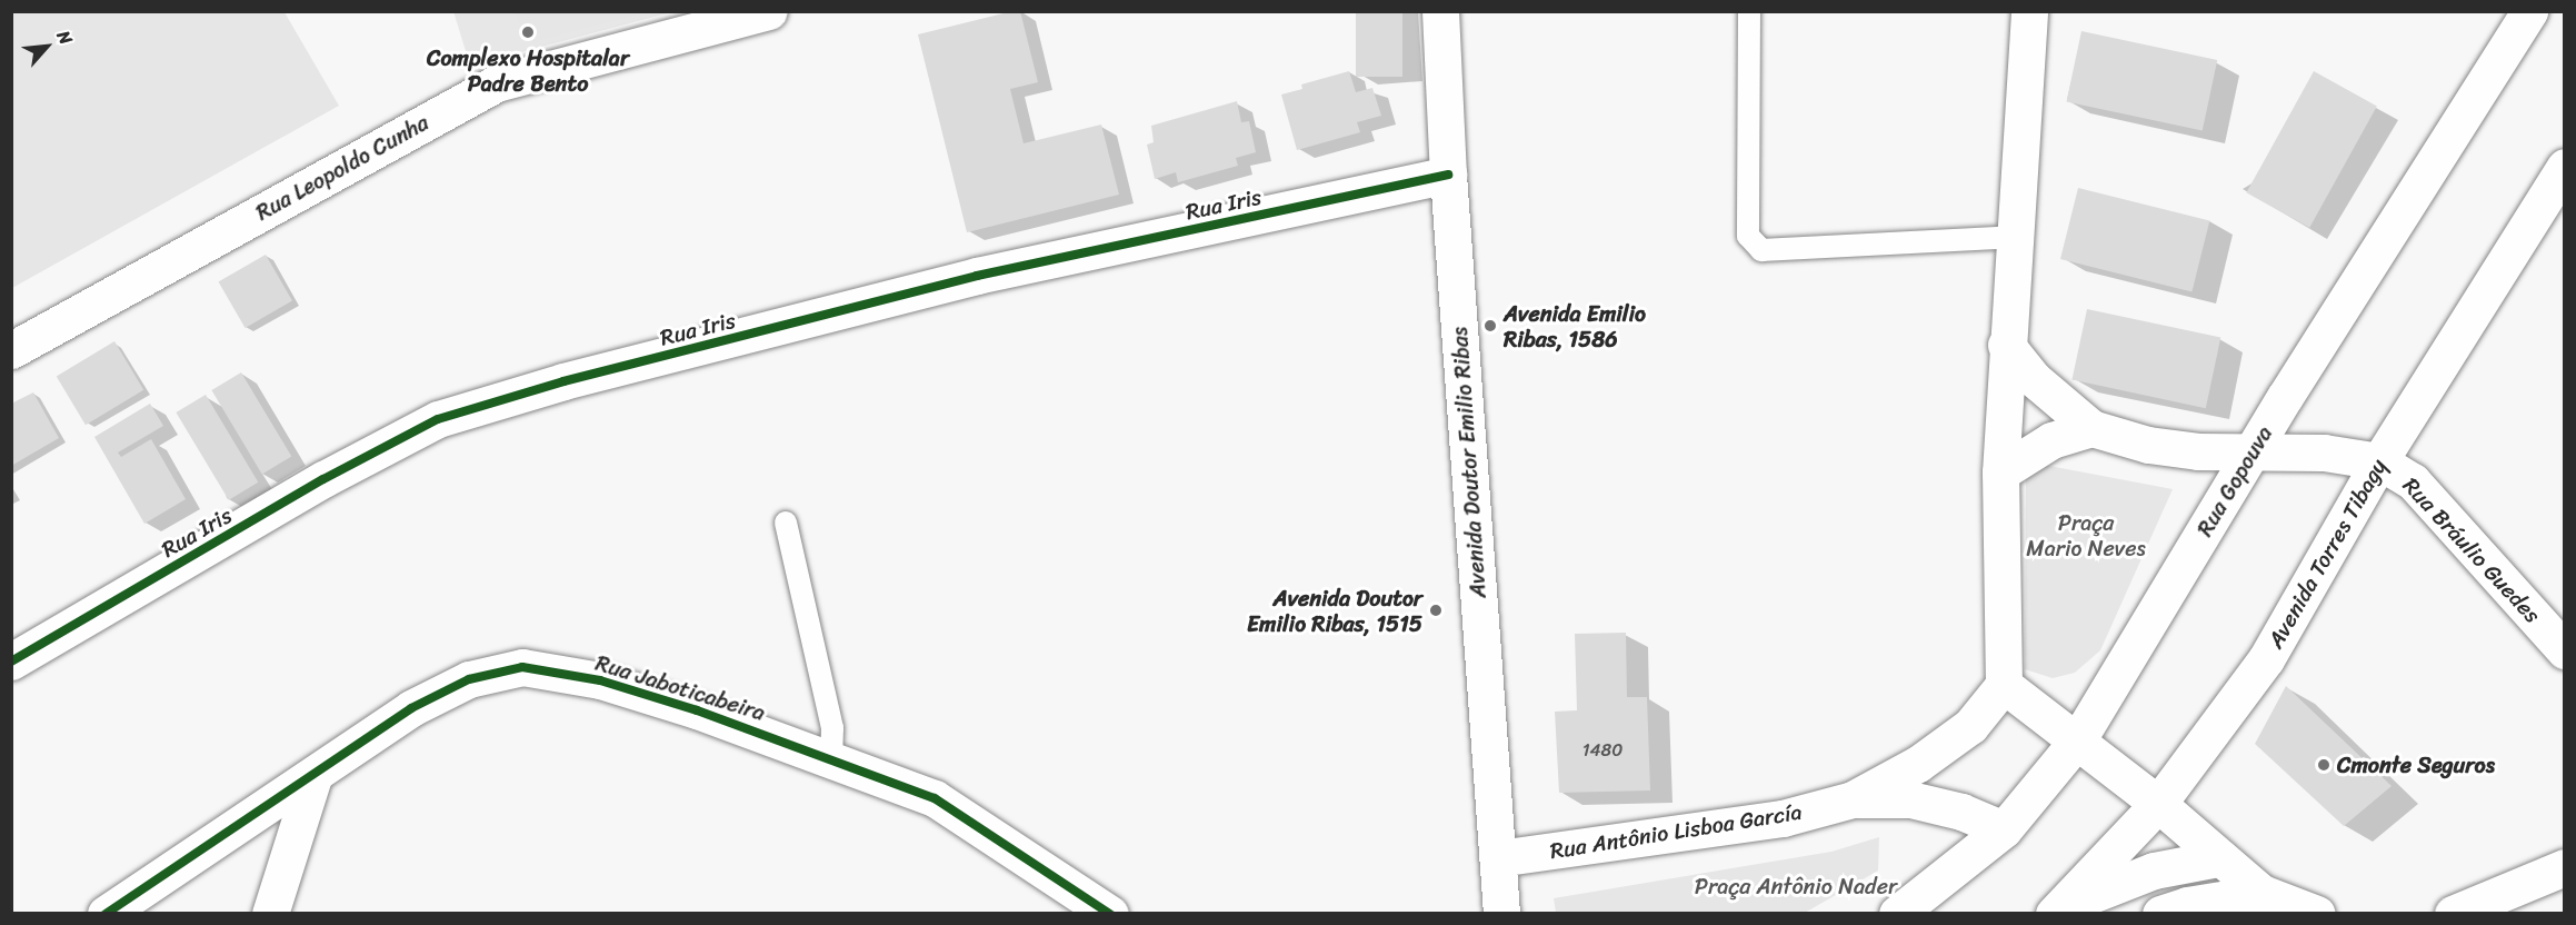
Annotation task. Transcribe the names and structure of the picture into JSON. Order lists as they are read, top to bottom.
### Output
{
  "streets": {
    "street": [
      "Rua Leopoldo Cunha",
      "Rua Iris",
      "Avenida Doutor Emilio Ribas",
      "Rua Gopouva",
      "Rua Bráulio Guedes",
      "Avenida Torres Tibagy",
      "Rua Jaboticabeira",
      "Rua Antônio Lisboa García"
    ]
  },
  "crossings": [
    ["Rua Iris", "Avenida Doutor Emilio Ribas"],
    ["Avenida Doutor Emilio Ribas", "Rua Antônio Lisboa García"],
    ["Rua Gopouva", "Rua Bráulio Guedes"],
    ["Rua Gopouva", "Rua Antônio Lisboa García"],
    ["Rua Bráulio Guedes", "Avenida Torres Tibagy"]
  ],
  "parks": ["Praça Mario Neves", "Praça Antônio Nader"],
  "places": [
    "Complexo Hospitalar Padre Bento",
    "Avenida Emilio Ribas, 1586",
    "Avenida Doutor Emilio Ribas, 1515",
    "Cmonte Seguros"
  ],
  "house_numbers": ["1480"],
  "north": "top right"
}
